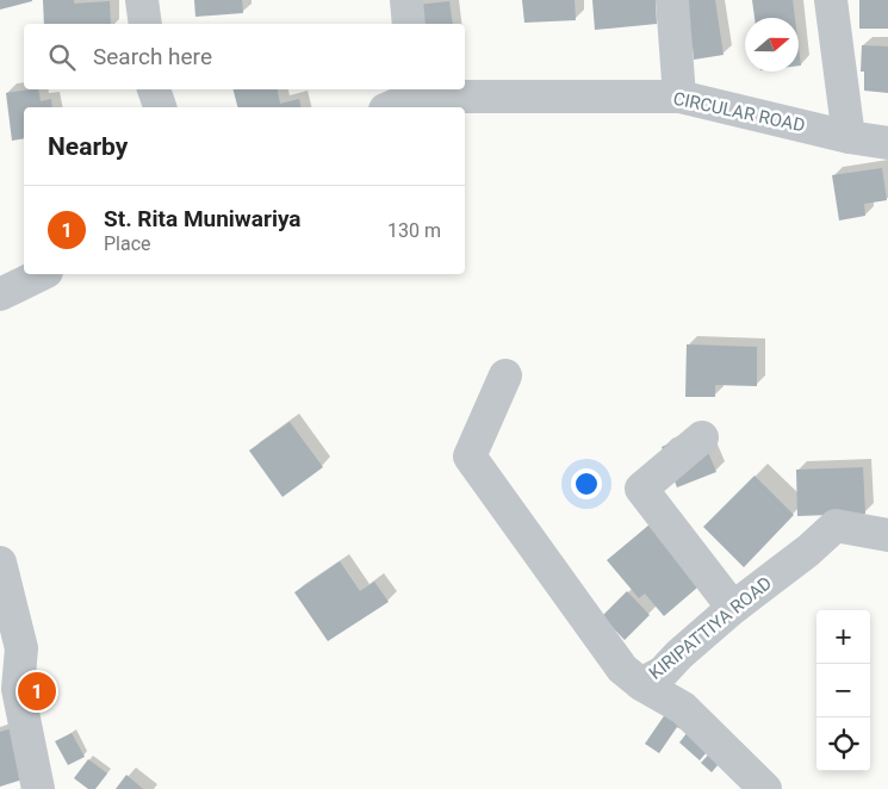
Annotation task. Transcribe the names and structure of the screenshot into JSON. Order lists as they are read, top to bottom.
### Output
{
  "streets": {
    "street": ["CIRCULAR ROAD", "KIRIPATTIYA ROAD"]
  },
  "north": "right",
  "page": {
    "search": "Search here",
    "heading": "Nearby",
    "list": [
      {
        "mark": "1",
        "name": "St. Rita Muniwariya",
        "note": "Place",
        "value": "130 m"
      }
    ],
    "map_buttons": ["+", "−"],
    "pins": "1"
  }
}
